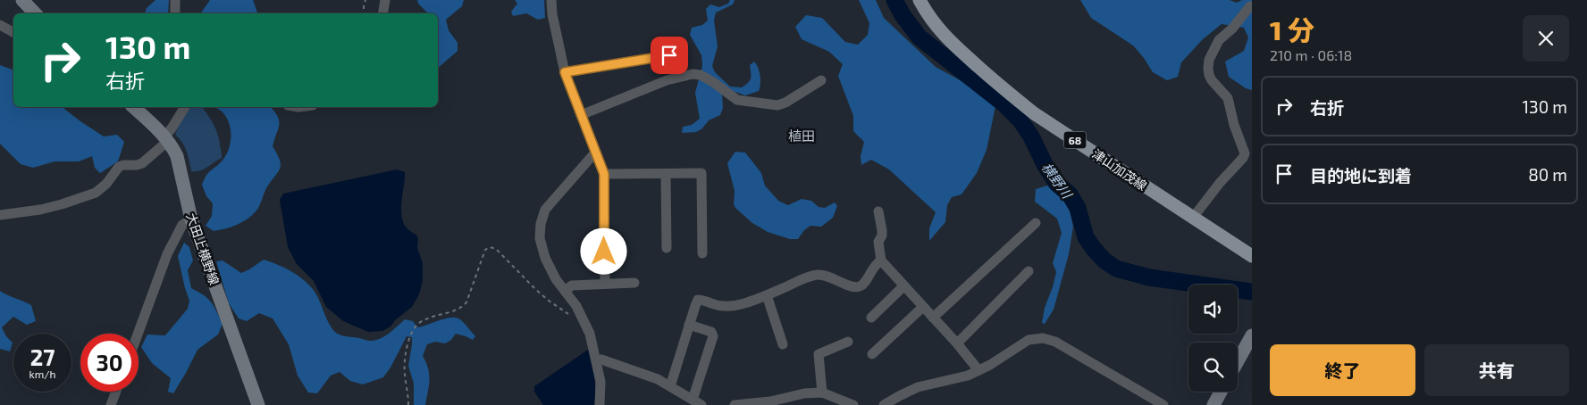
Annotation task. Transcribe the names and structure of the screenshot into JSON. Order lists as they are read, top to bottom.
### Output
{
  "streets": {
    "main road": ["68", "津山加茂線", "大田上横野線"]
  },
  "districts": ["植田"],
  "water": ["横野川"],
  "page": {
    "heading": ["1 分", "210 m · 06:18"],
    "turn": ["130 m", "右折"],
    "list": [
      {
        "name": "右折",
        "value": "130 m"
      },
      {
        "name": "目的地に到着",
        "value": "80 m"
      }
    ],
    "speed": "27 km/h",
    "limit": "30",
    "buttons": ["終了", "共有"]
  }
}
